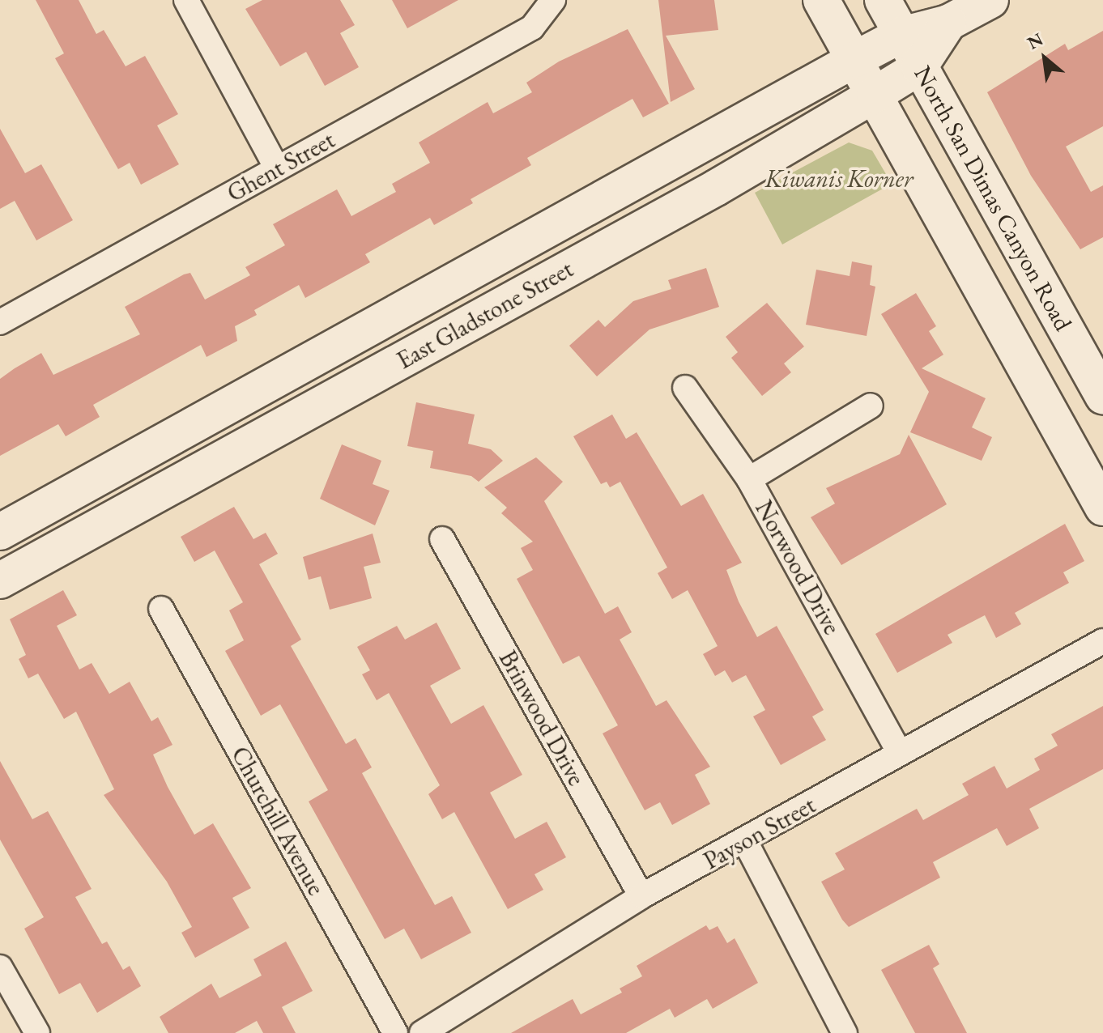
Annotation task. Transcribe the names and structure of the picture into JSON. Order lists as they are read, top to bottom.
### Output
{
  "streets": {
    "street": [
      "Ghent Street",
      "North San Dimas Canyon Road",
      "East Gladstone Street",
      "Norwood Drive",
      "Brinwood Drive",
      "Churchill Avenue",
      "Payson Street"
    ]
  },
  "crossings": [
    ["North San Dimas Canyon Road", "East Gladstone Street"],
    ["Norwood Drive", "Payson Street"],
    ["Brinwood Drive", "Payson Street"]
  ],
  "parks": ["Kiwanis Korner"],
  "north": "top left"
}
